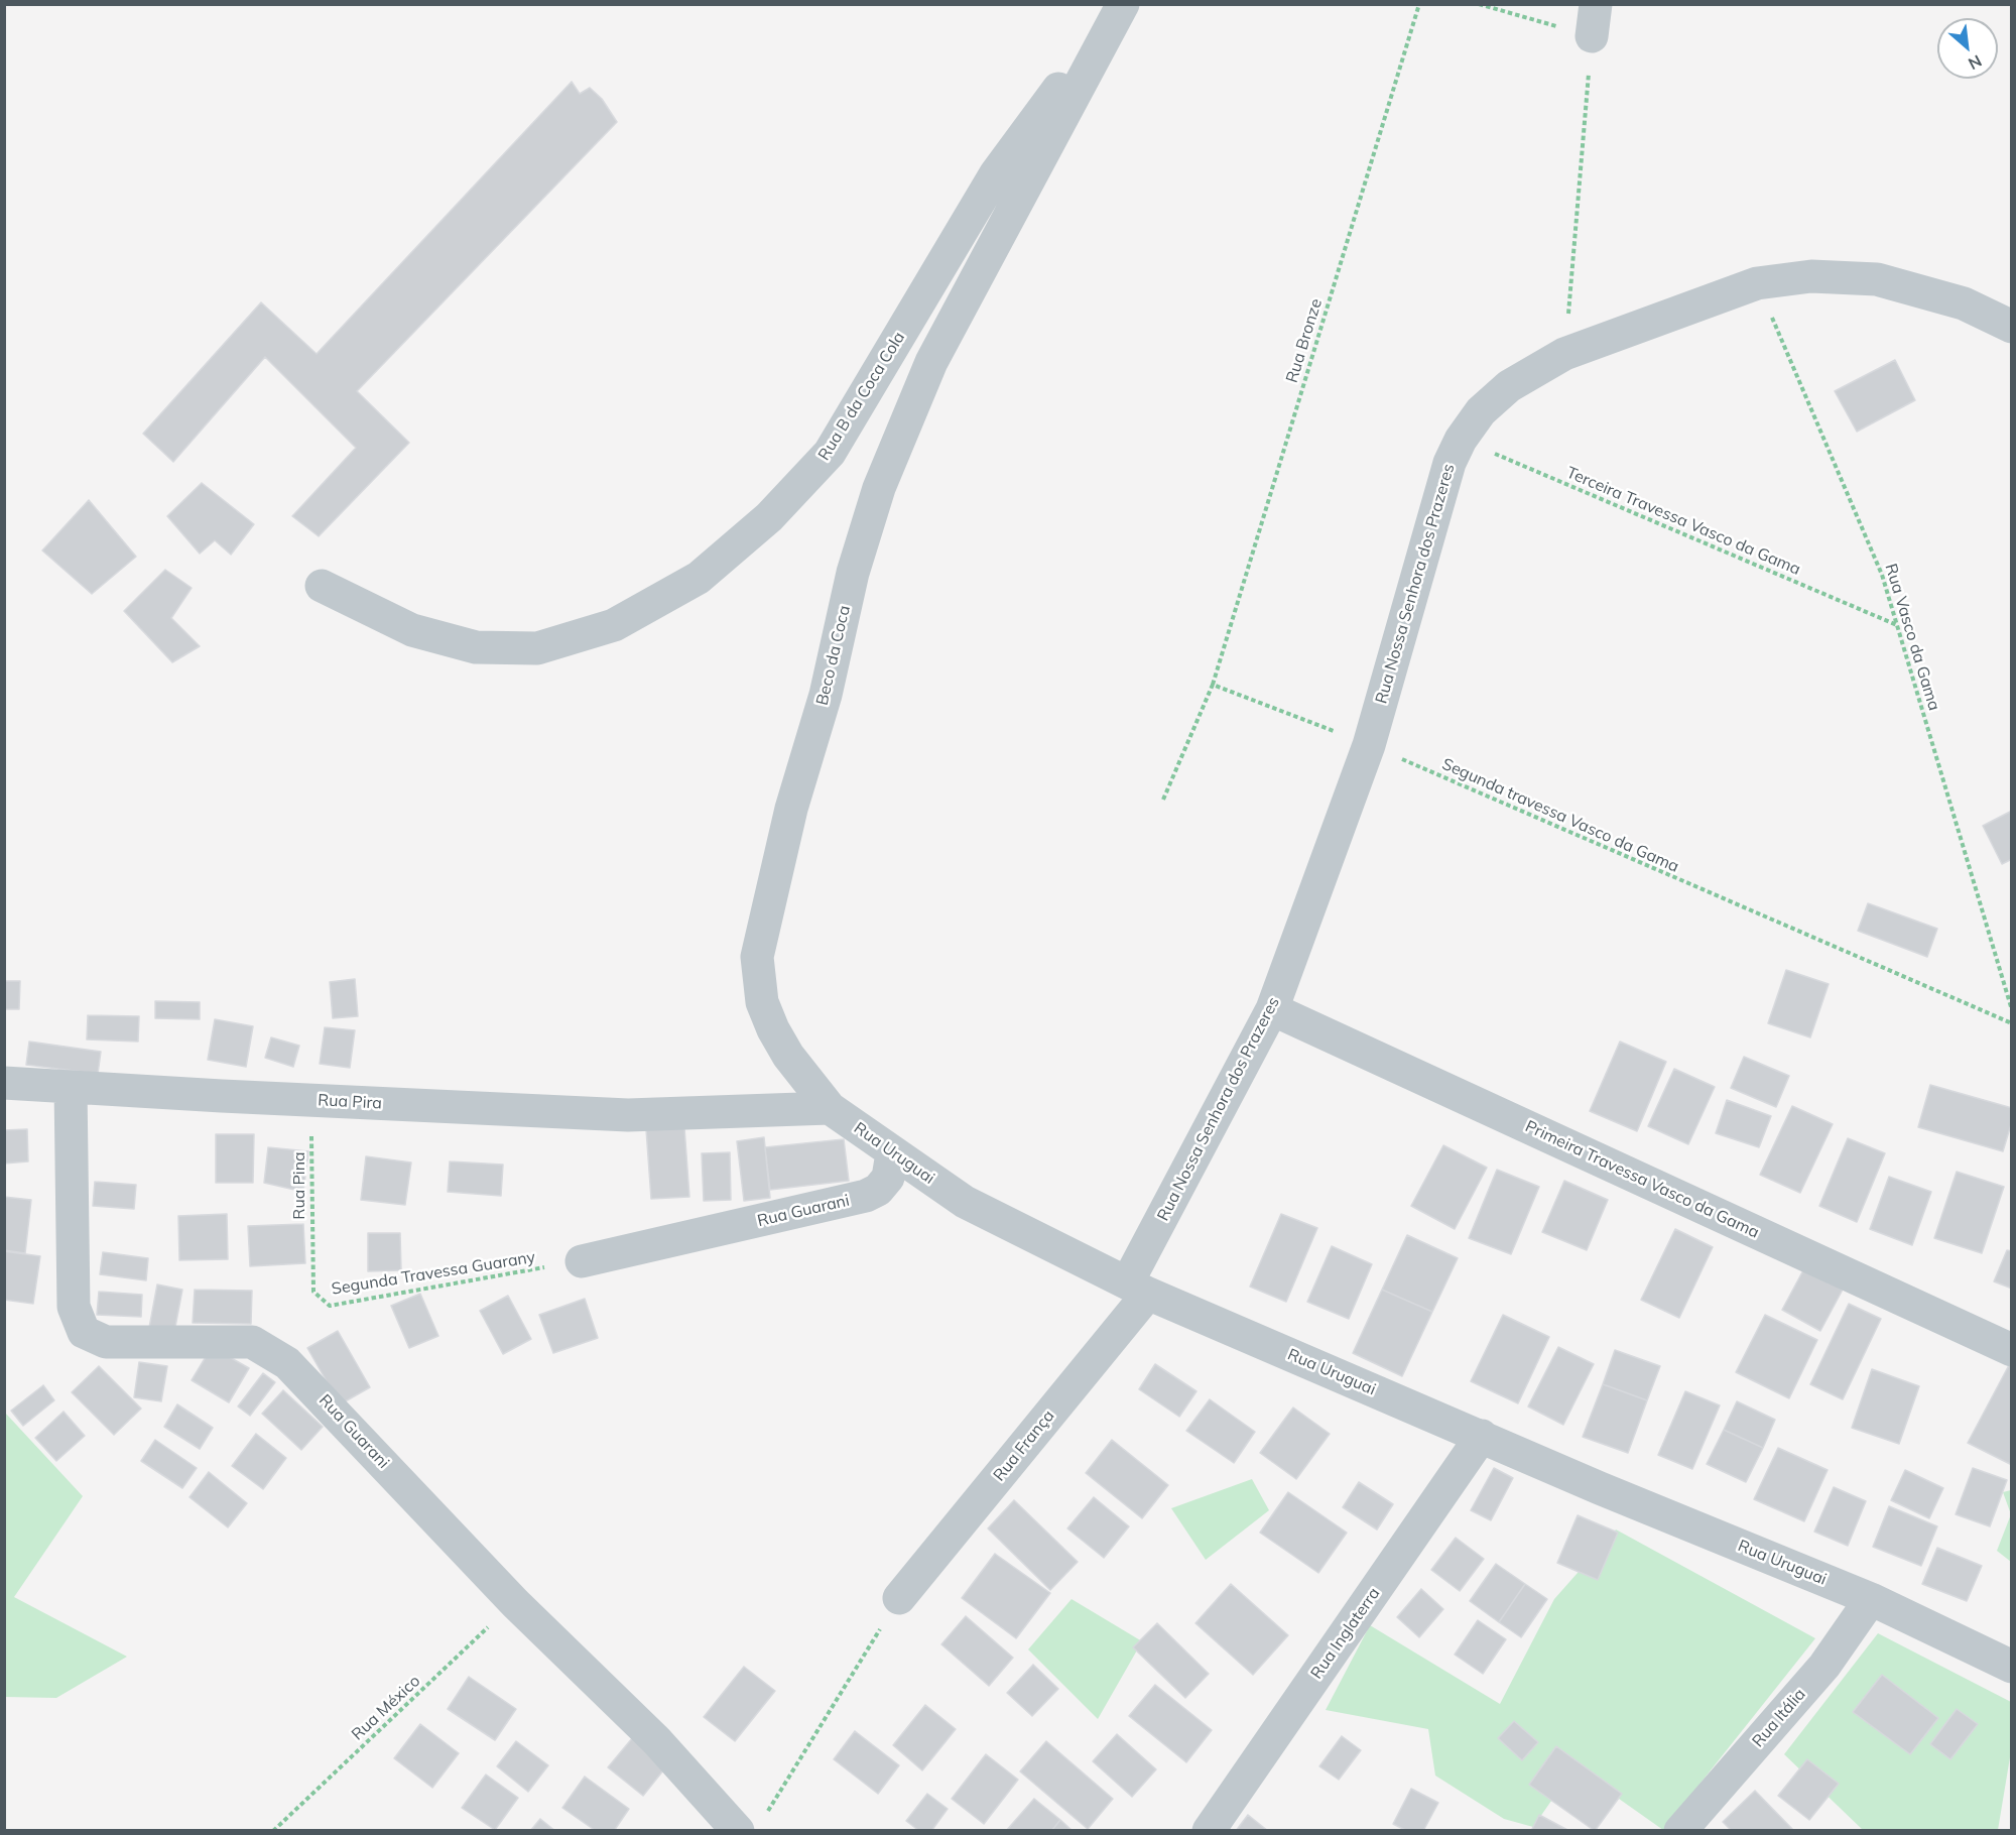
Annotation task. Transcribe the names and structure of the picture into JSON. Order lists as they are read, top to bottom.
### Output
{
  "streets": {
    "street": [
      "Rua B da Coca Cola",
      "Rua Nossa Senhora dos Prazeres",
      "Beco da Coca",
      "Rua Pira",
      "Rua Uruguai",
      "Primeira Travessa Vasco da Gama",
      "Rua Guarani",
      "Rua França",
      "Rua Inglaterra",
      "Rua Itália"
    ],
    "path": [
      "Rua Bronze",
      "Terceira Travessa Vasco da Gama",
      "Rua Vasco da Gama",
      "Segunda travessa Vasco da Gama",
      "Rua Pina",
      "Segunda Travessa Guarany",
      "Rua México"
    ]
  },
  "crossings": [
    ["Rua Bronze", "Segunda travessa Vasco da Gama"],
    ["Rua B da Coca Cola", "Beco da Coca"],
    ["Terceira Travessa Vasco da Gama", "Rua Nossa Senhora dos Prazeres"],
    ["Terceira Travessa Vasco da Gama", "Rua Vasco da Gama"],
    ["Rua Nossa Senhora dos Prazeres", "Rua Vasco da Gama"],
    ["Rua Nossa Senhora dos Prazeres", "Segunda travessa Vasco da Gama"],
    ["Rua Nossa Senhora dos Prazeres", "Rua Uruguai"],
    ["Rua Nossa Senhora dos Prazeres", "Primeira Travessa Vasco da Gama"],
    ["Rua Nossa Senhora dos Prazeres", "Rua França"],
    ["Beco da Coca", "Rua Uruguai"],
    ["Rua Pira", "Rua Uruguai"],
    ["Rua Pira", "Rua Pina"],
    ["Rua Pira", "Rua Guarani"],
    ["Rua Uruguai", "Rua Guarani"],
    ["Rua Uruguai", "Rua França"],
    ["Rua Uruguai", "Rua Inglaterra"],
    ["Rua Uruguai", "Rua Itália"],
    ["Rua Pina", "Segunda Travessa Guarany"],
    ["Rua Guarani", "Segunda Travessa Guarany"],
    ["Rua Guarani", "Rua México"]
  ],
  "north": "bottom right"
}
